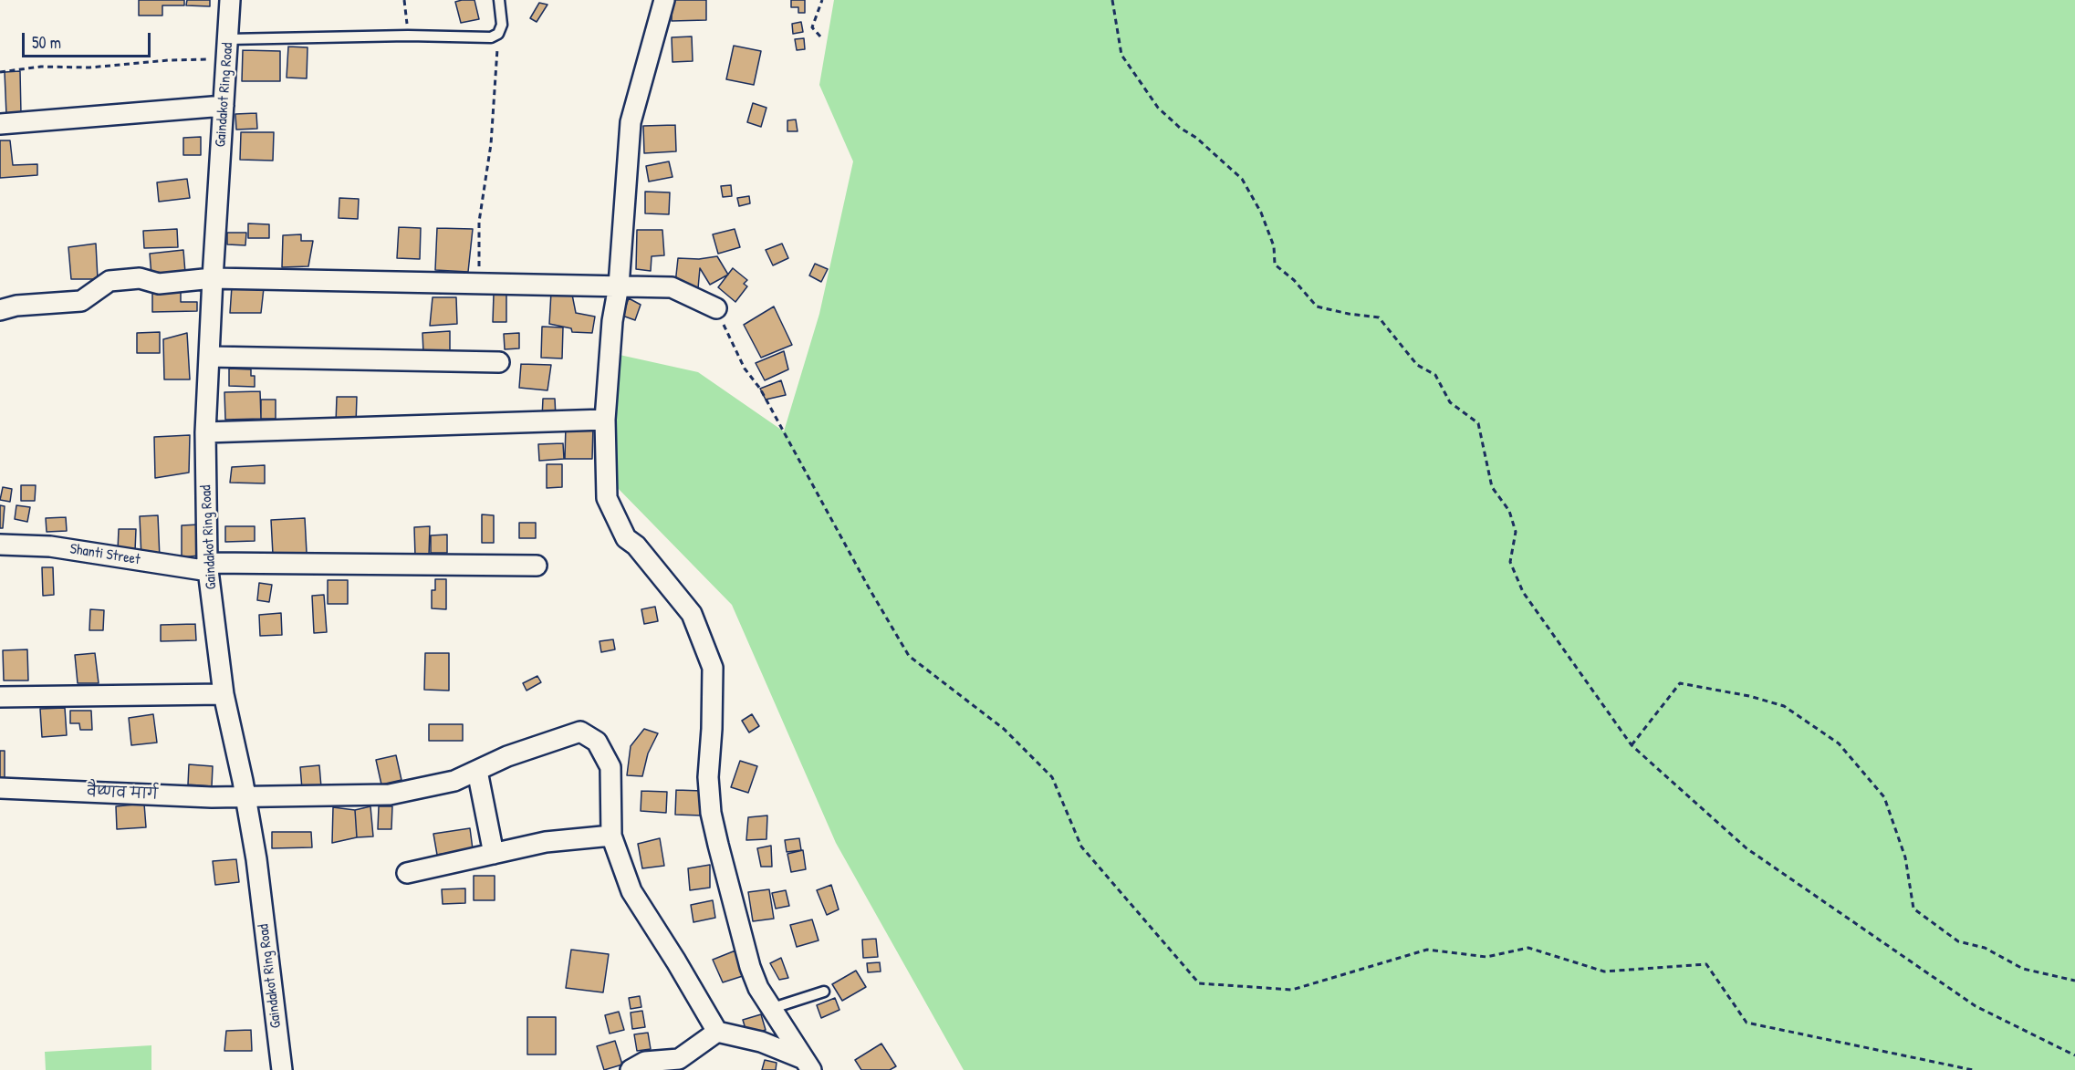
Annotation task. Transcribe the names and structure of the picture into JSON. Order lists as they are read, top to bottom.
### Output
{
  "streets": {
    "street": ["Gaindakot Ring Road", "Shanti Street", "वैष्णव मार्ग"]
  },
  "crossings": [
    ["Gaindakot Ring Road", "Shanti Street"],
    ["Gaindakot Ring Road", "वैष्णव मार्ग"]
  ],
  "scale_bar": "50 m"
}
